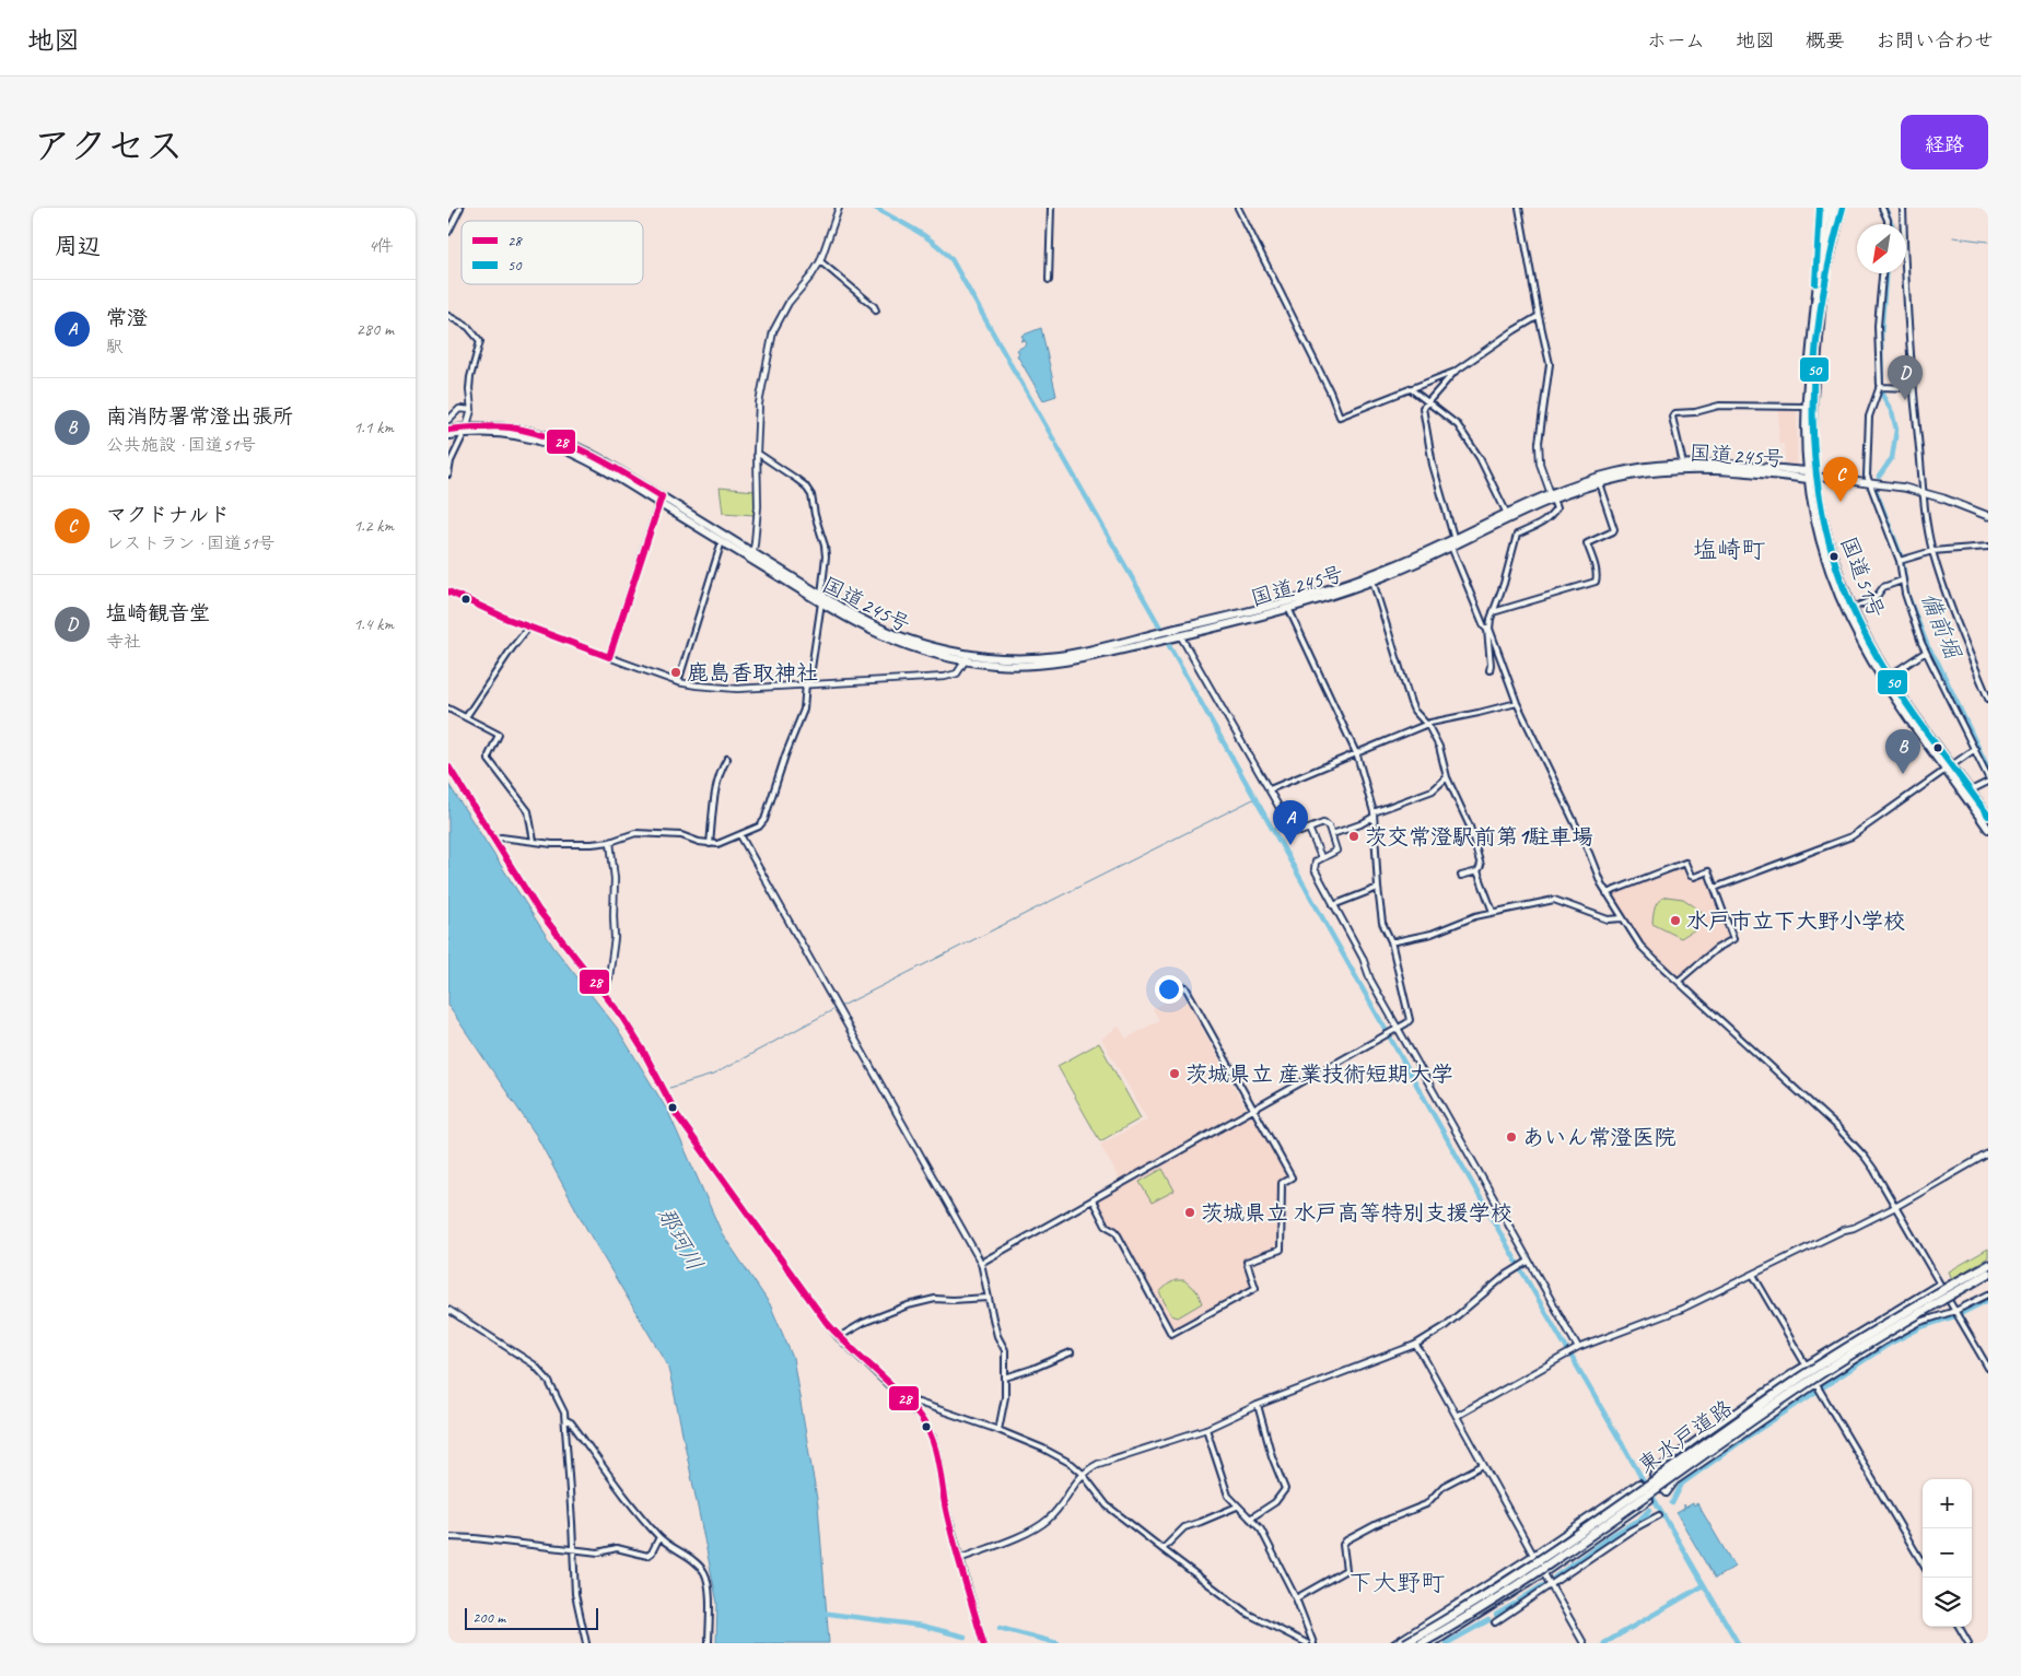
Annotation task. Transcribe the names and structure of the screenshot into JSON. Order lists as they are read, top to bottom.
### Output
{
  "streets": {
    "highway": ["国道245号", "国道51号", "東水戸道路"]
  },
  "crossings": [
    ["国道245号", "国道51号"]
  ],
  "districts": ["塩崎町", "下大野町"],
  "water": ["備前堀", "那珂川"],
  "places": [
    "鹿島香取神社",
    "茨交常澄駅前第1駐車場",
    "水戸市立下大野小学校",
    "茨城県立 産業技術短期大学",
    "あいん常澄医院",
    "茨城県立 水戸高等特別支援学校"
  ],
  "lines": ["transit line 50", "transit line 28"],
  "legend": ["28", "50"],
  "scale_bar": "200 m",
  "north": "bottom left",
  "page": {
    "header": "地図",
    "nav": [
      "ホーム",
      "地図",
      "概要",
      "お問い合わせ"
    ],
    "title": "アクセス",
    "buttons": "経路",
    "heading": ["周辺", "4件"],
    "list": [
      {
        "mark": "A",
        "name": "常澄",
        "note": "駅",
        "value": "280 m"
      },
      {
        "mark": "B",
        "name": "南消防署常澄出張所",
        "note": "公共施設 · 国道51号",
        "value": "1.1 km"
      },
      {
        "mark": "C",
        "name": "マクドナルド",
        "note": "レストラン · 国道51号",
        "value": "1.2 km"
      },
      {
        "mark": "D",
        "name": "塩崎観音堂",
        "note": "寺社",
        "value": "1.4 km"
      }
    ],
    "pins": [
      "D",
      "C",
      "B",
      "A"
    ],
    "map_buttons": ["+", "−"],
    "scale": "200 m"
  }
}
